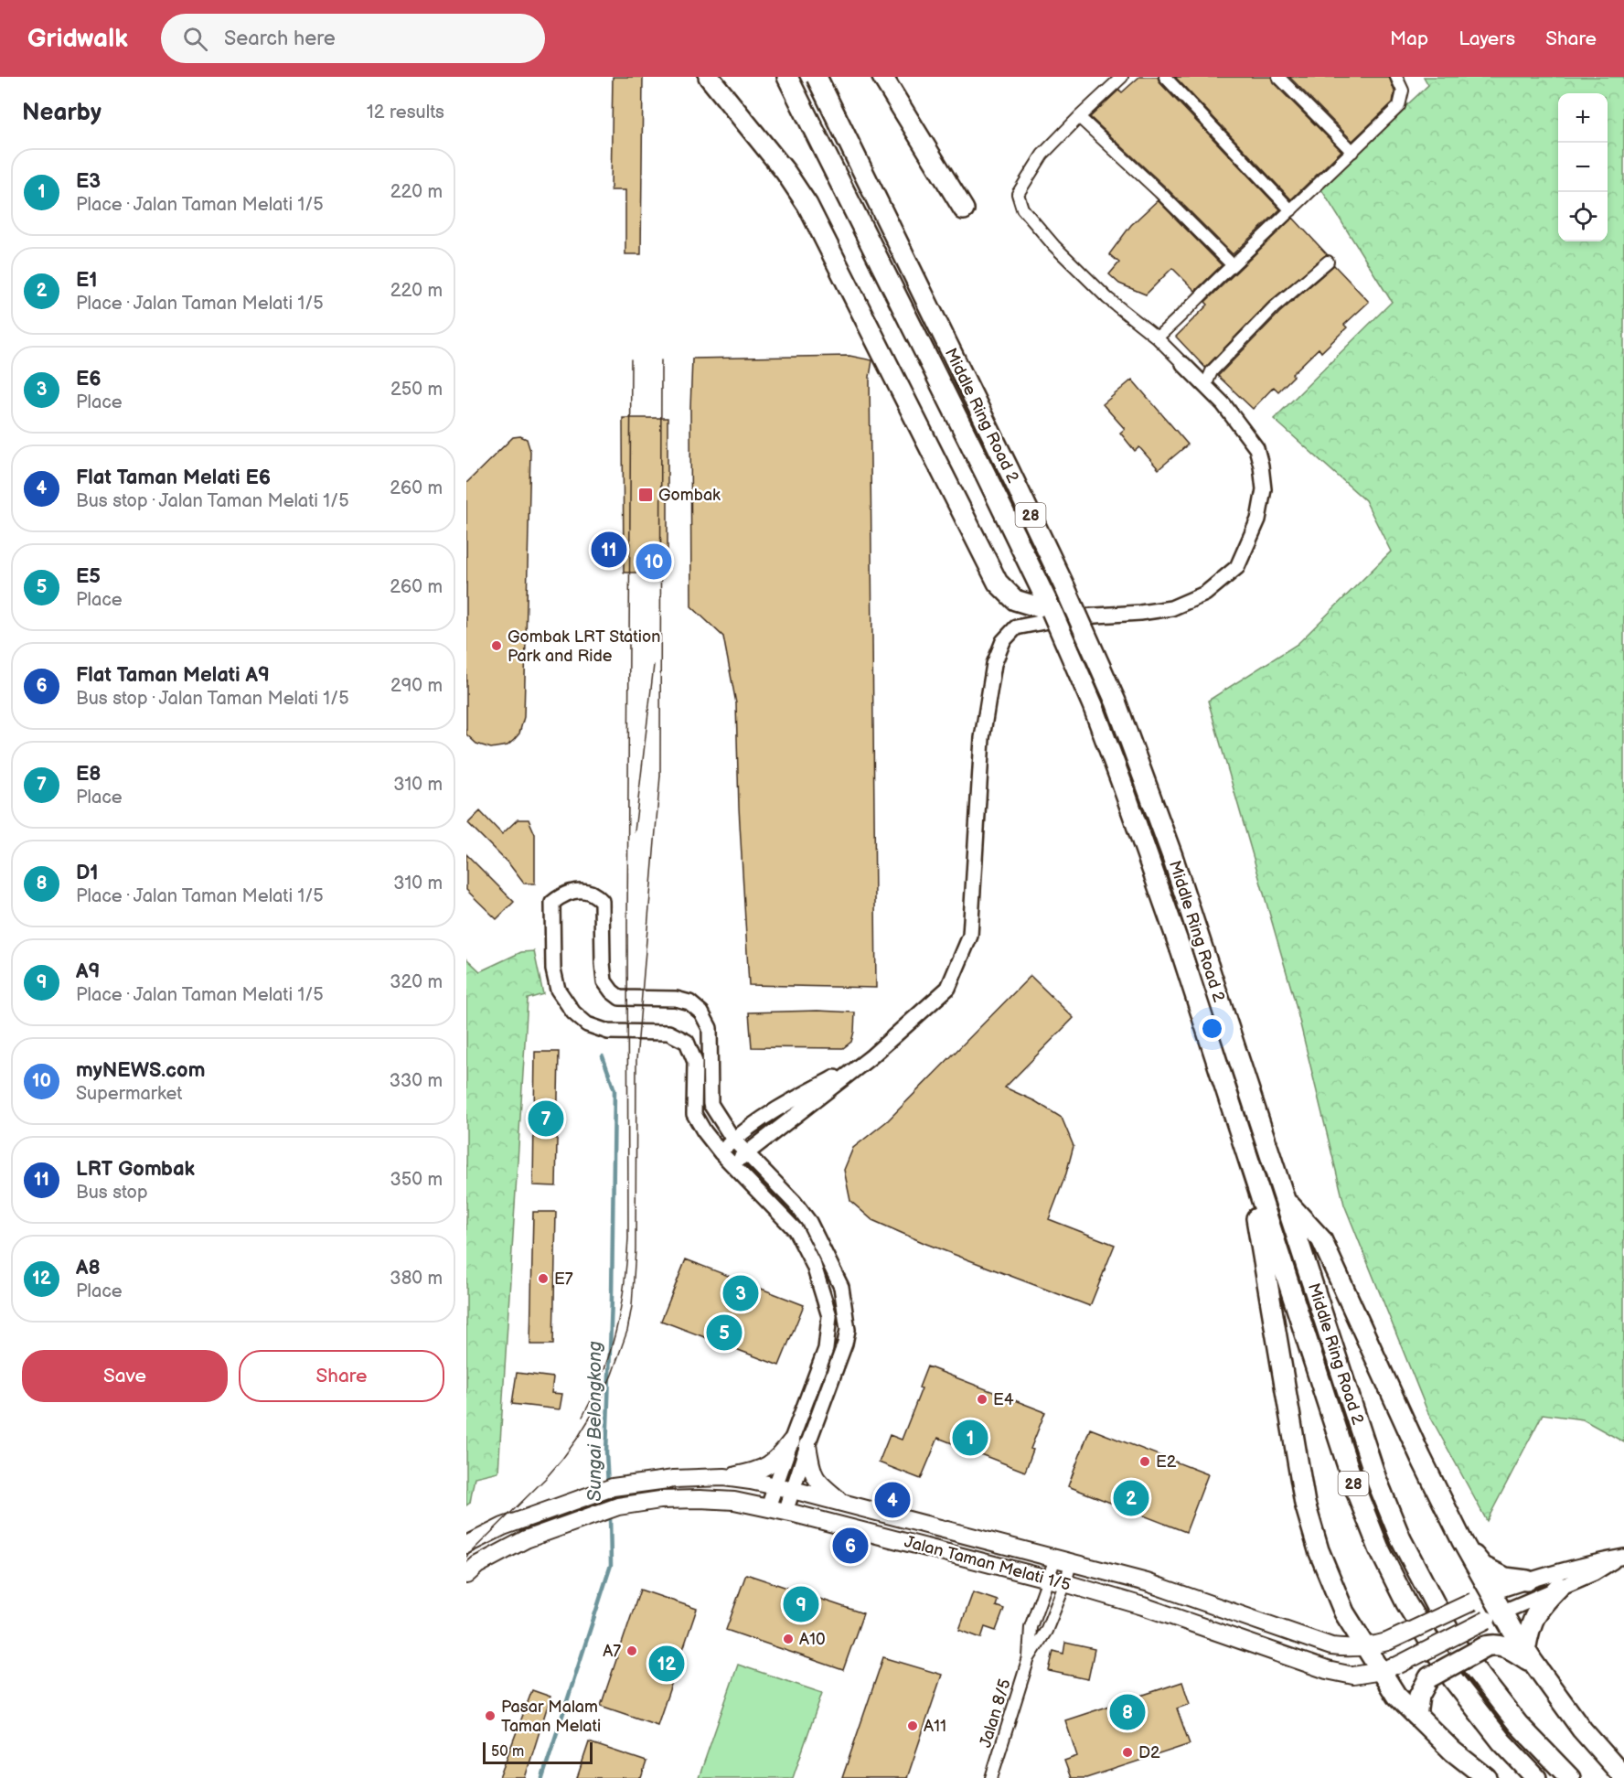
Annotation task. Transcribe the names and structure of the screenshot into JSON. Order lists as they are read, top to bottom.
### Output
{
  "streets": {
    "highway": ["Middle Ring Road 2", "28"],
    "main road": ["Jalan Taman Melati 1/5"],
    "street": ["Jalan 8/5"]
  },
  "crossings": [
    ["Jalan Taman Melati 1/5", "Jalan 8/5"]
  ],
  "water": ["Sungai Belongkong"],
  "places": {
    "transit": ["Gombak"],
    "other": [
      "Gombak LRT Station Park and Ride",
      "E7",
      "E4",
      "E2",
      "A10",
      "A7",
      "Pasar Malam Taman Melati",
      "A11",
      "D2"
    ]
  },
  "scale_bar": "50 m",
  "page": {
    "header": "Gridwalk",
    "search": "Search here",
    "nav": ["Map", "Layers", "Share"],
    "heading": ["Nearby", "12 results"],
    "map_buttons": ["+", "−"],
    "list": [
      {
        "mark": "1",
        "name": "E3",
        "note": "Place · Jalan Taman Melati 1/5",
        "value": "220 m"
      },
      {
        "mark": "2",
        "name": "E1",
        "note": "Place · Jalan Taman Melati 1/5",
        "value": "220 m"
      },
      {
        "mark": "3",
        "name": "E6",
        "note": "Place",
        "value": "250 m"
      },
      {
        "mark": "4",
        "name": "Flat Taman Melati E6",
        "note": "Bus stop · Jalan Taman Melati 1/5",
        "value": "260 m"
      },
      {
        "mark": "5",
        "name": "E5",
        "note": "Place",
        "value": "260 m"
      },
      {
        "mark": "6",
        "name": "Flat Taman Melati A9",
        "note": "Bus stop · Jalan Taman Melati 1/5",
        "value": "290 m"
      },
      {
        "mark": "7",
        "name": "E8",
        "note": "Place",
        "value": "310 m"
      },
      {
        "mark": "8",
        "name": "D1",
        "note": "Place · Jalan Taman Melati 1/5",
        "value": "310 m"
      },
      {
        "mark": "9",
        "name": "A9",
        "note": "Place · Jalan Taman Melati 1/5",
        "value": "320 m"
      },
      {
        "mark": "10",
        "name": "myNEWS.com",
        "note": "Supermarket",
        "value": "330 m"
      },
      {
        "mark": "11",
        "name": "LRT Gombak",
        "note": "Bus stop",
        "value": "350 m"
      },
      {
        "mark": "12",
        "name": "A8",
        "note": "Place",
        "value": "380 m"
      }
    ],
    "pins": [
      "11",
      "10",
      "7",
      "3",
      "5",
      "1",
      "2",
      "4",
      "6",
      "9",
      "12",
      "8"
    ],
    "buttons": ["Save", "Share"],
    "scale": "50 m"
  }
}
